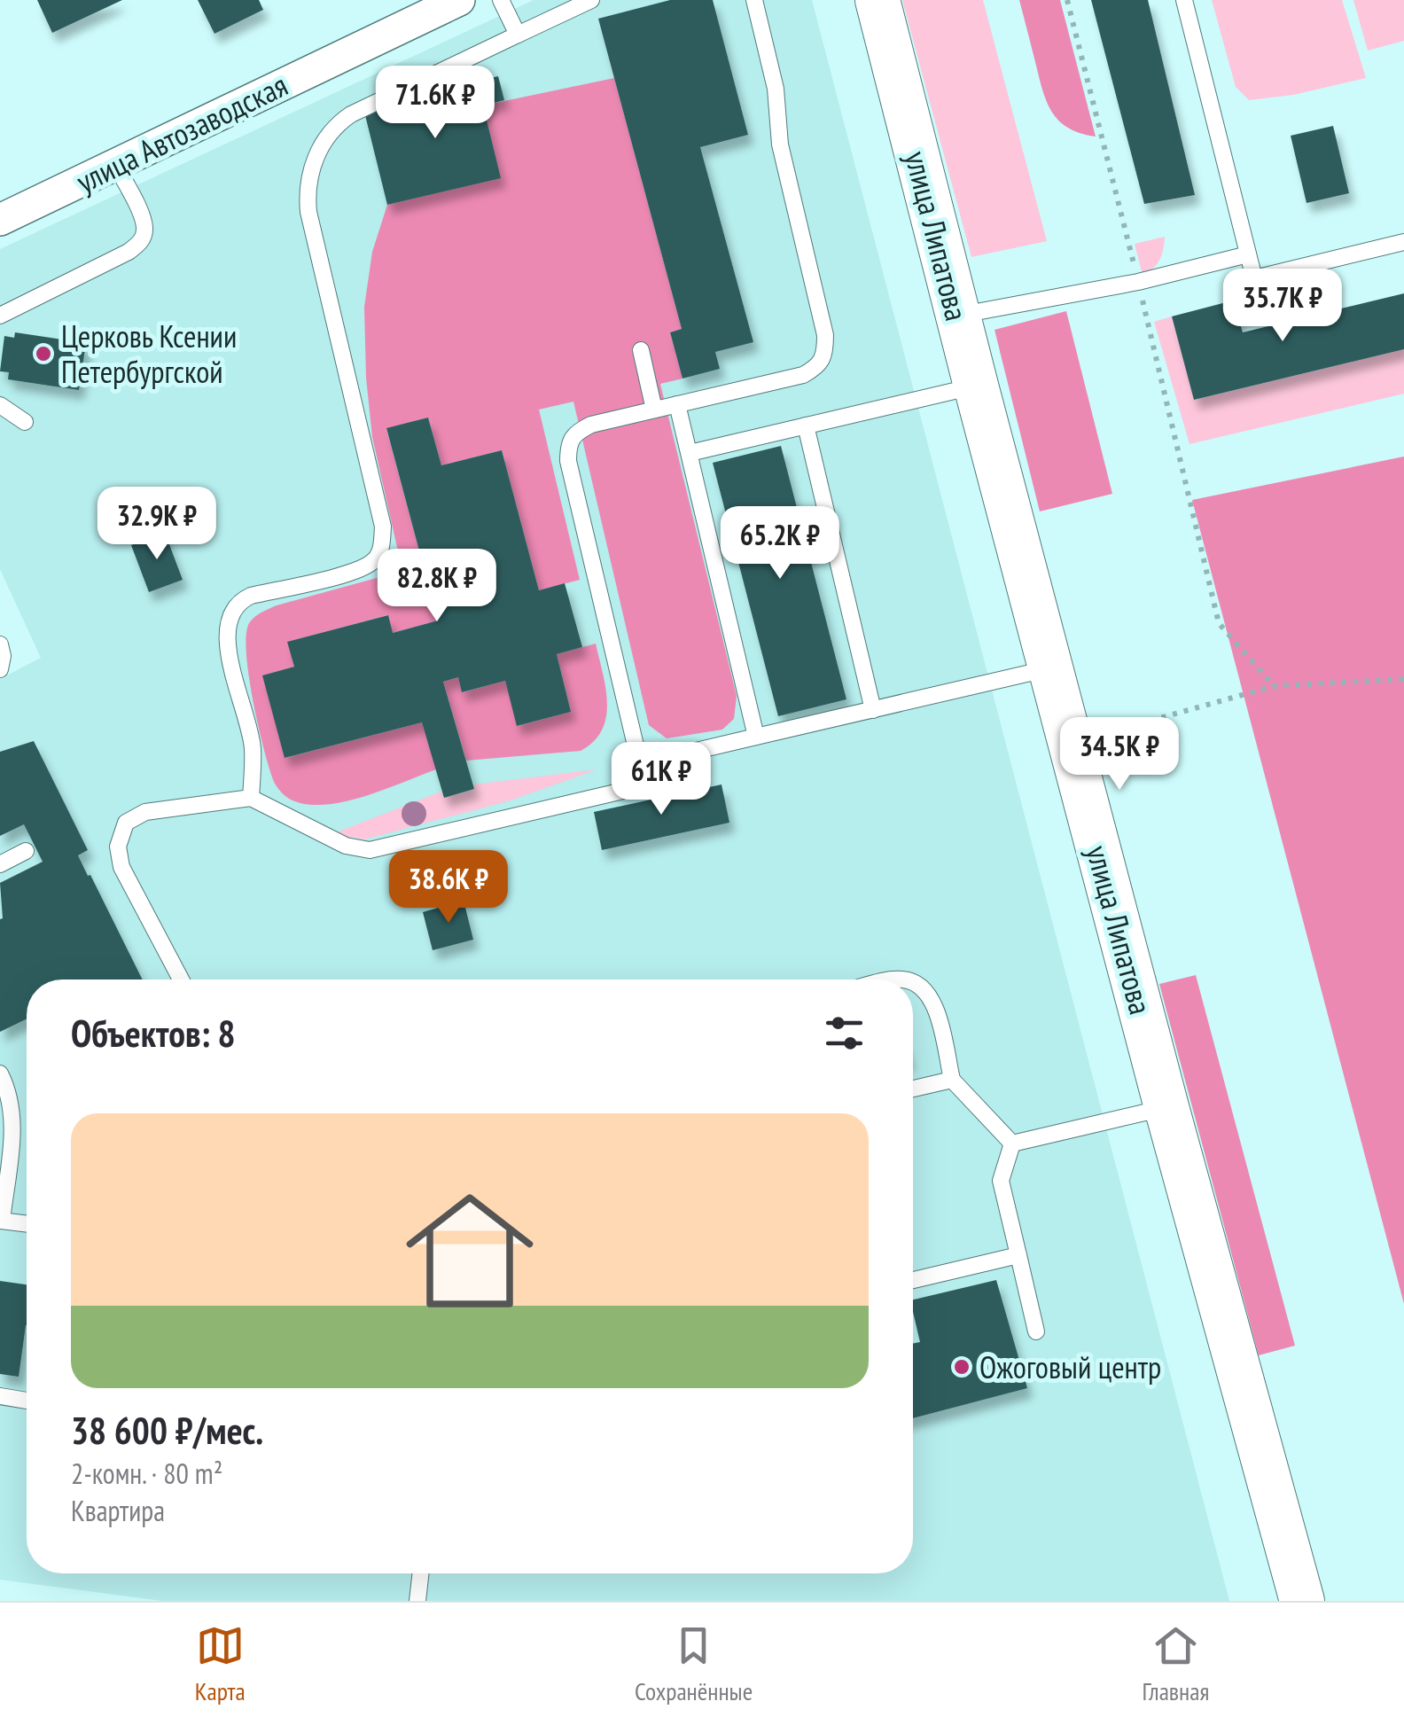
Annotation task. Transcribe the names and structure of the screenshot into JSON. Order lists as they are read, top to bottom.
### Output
{
  "streets": {
    "street": ["улица Автозаводская", "улица Липатова"]
  },
  "places": ["Церковь Ксении Петербургской", "Ожоговый центр"],
  "page": {
    "price": [
      "71.6K ₽",
      "35.7K ₽",
      "32.9K ₽",
      "65.2K ₽",
      "82.8K ₽",
      "34.5K ₽",
      "61K ₽",
      "38.6K ₽"
    ],
    "heading": "Объектов: 8",
    "list": [
      {
        "name": "38 600 ₽/мес.",
        "note": "2-комн. · 80 m² · Квартира"
      }
    ],
    "tabs": ["Карта", "Сохранённые", "Главная"]
  }
}
